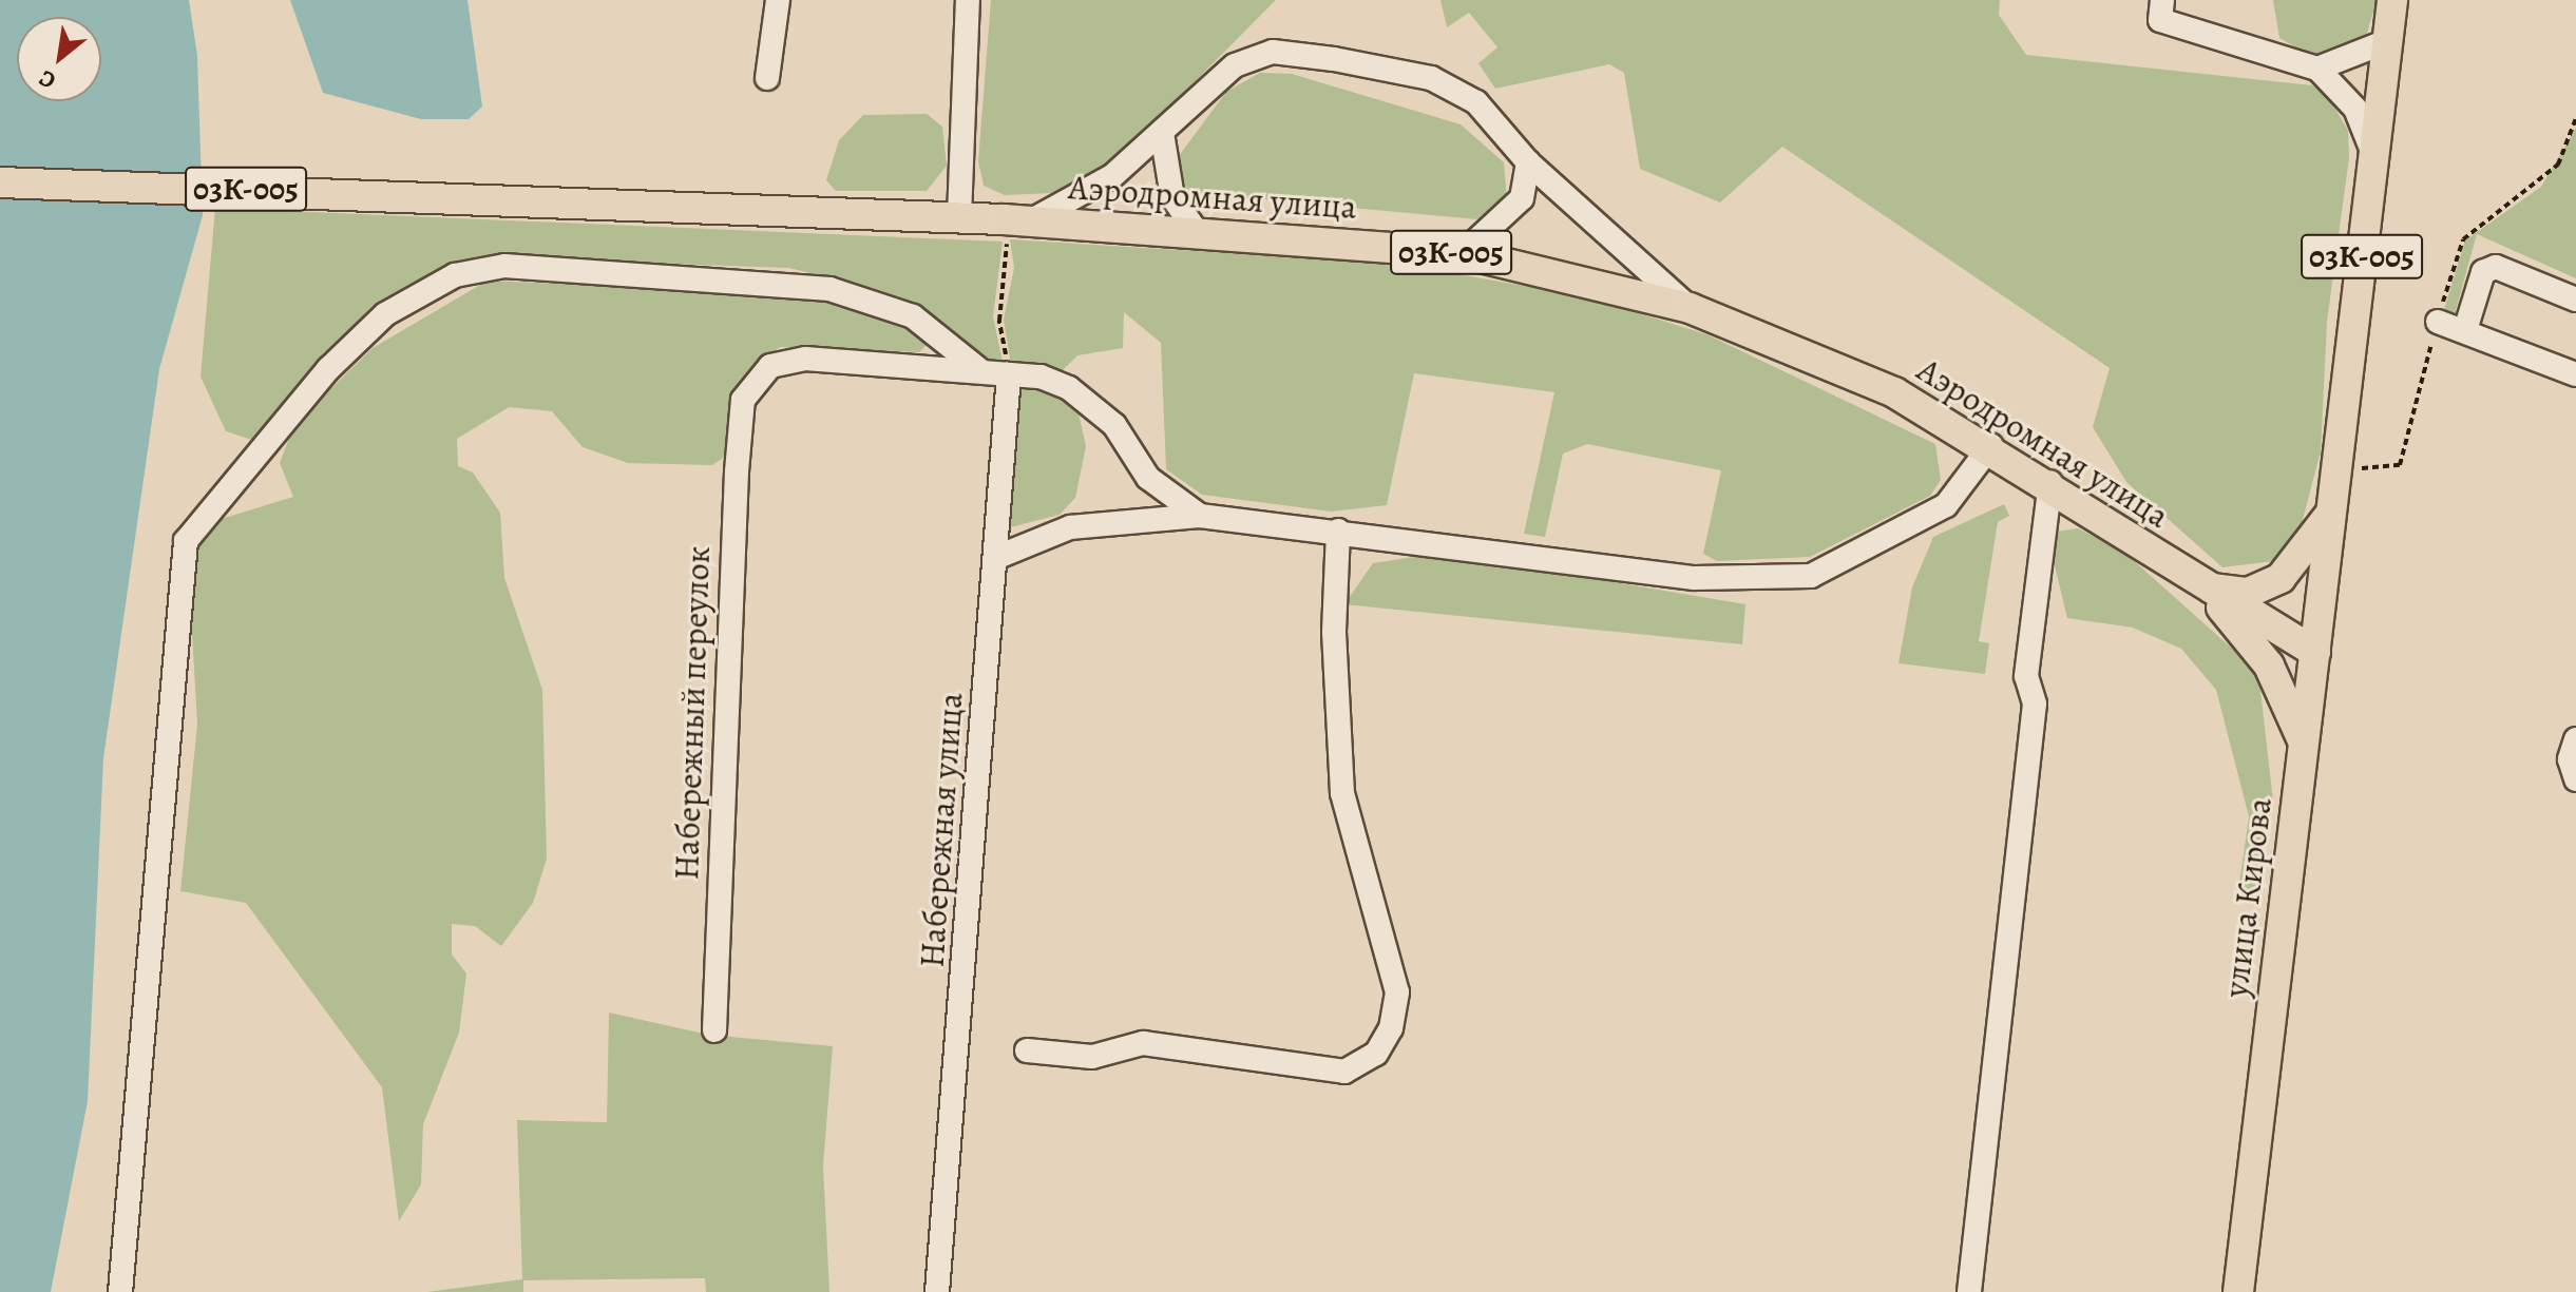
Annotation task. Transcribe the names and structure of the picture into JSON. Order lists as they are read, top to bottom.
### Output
{
  "streets": {
    "main road": ["03К-005", "Аэродромная улица", "улица Кирова"],
    "street": ["Набережный переулок", "Набережная улица"]
  },
  "crossings": [
    ["03К-005", "Аэродромная улица"],
    ["03К-005", "улица Кирова"],
    ["Аэродромная улица", "улица Кирова"]
  ],
  "north": "bottom left"
}
